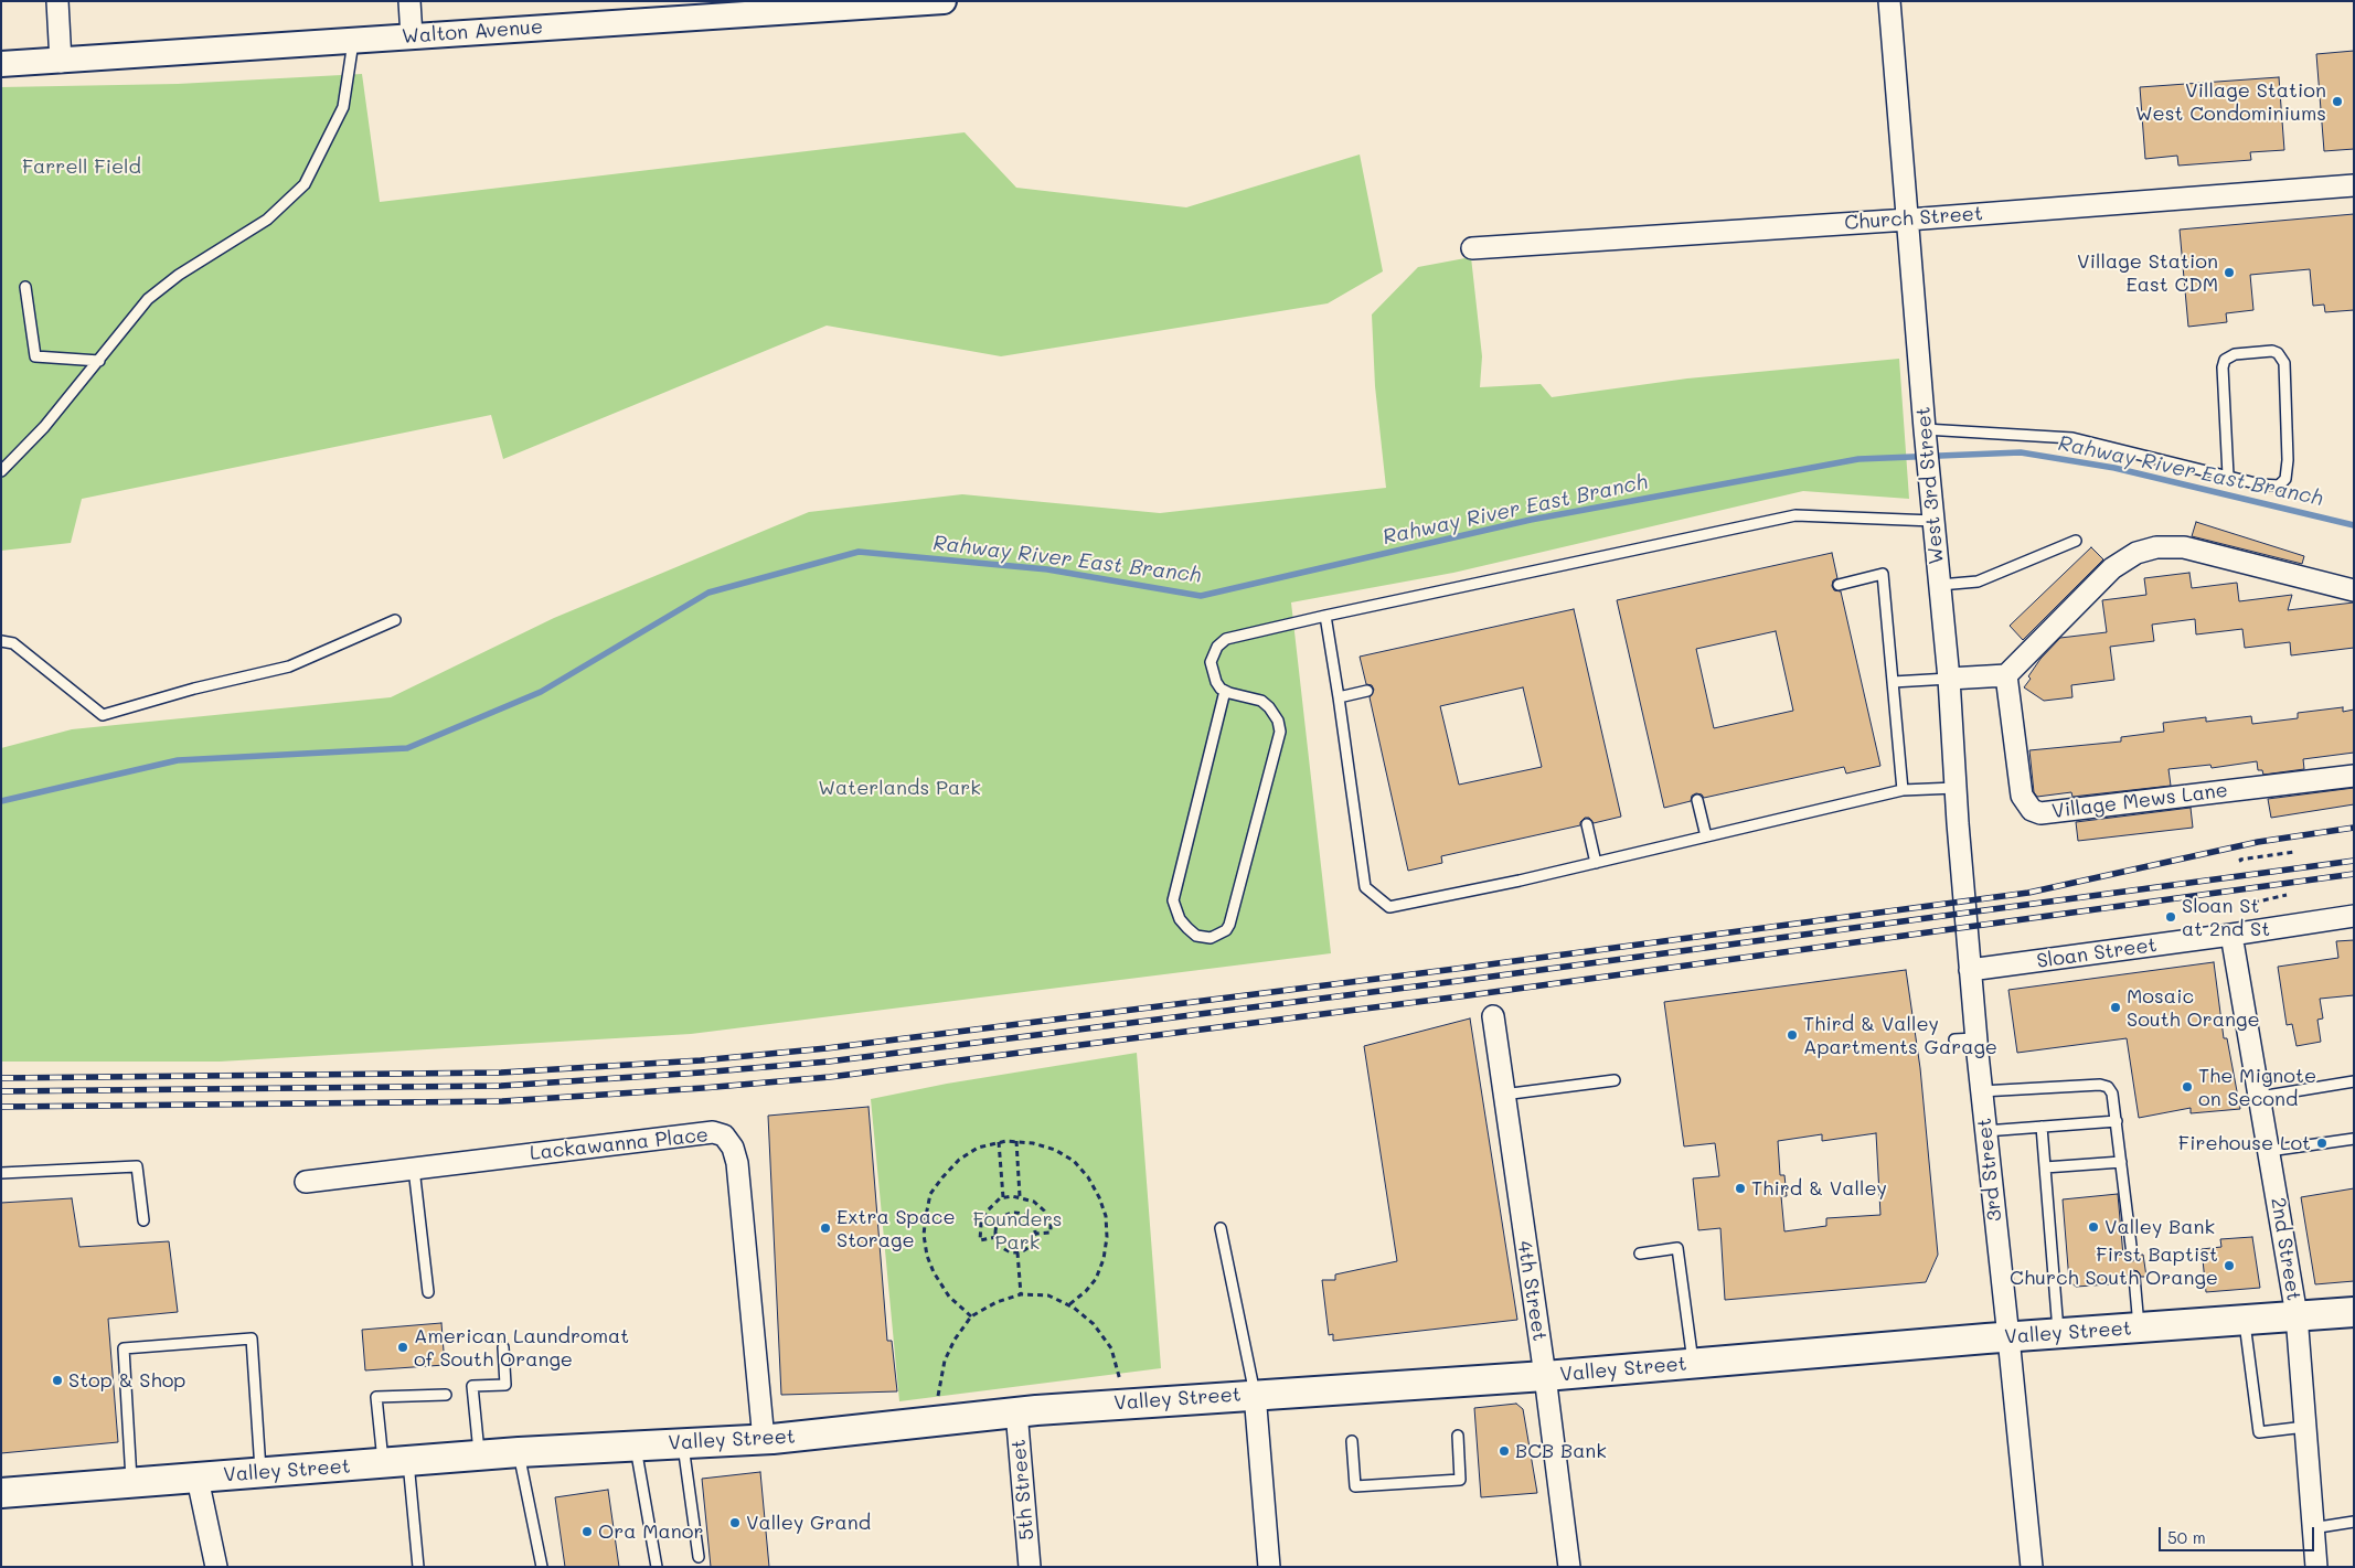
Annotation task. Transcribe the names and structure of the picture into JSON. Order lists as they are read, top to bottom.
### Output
{
  "streets": {
    "main road": ["Valley Street"],
    "street": [
      "Walton Avenue",
      "Church Street",
      "West 3rd Street",
      "Village Mews Lane",
      "Sloan Street",
      "Lackawanna Place",
      "3rd Street",
      "2nd Street",
      "4th Street",
      "5th Street"
    ]
  },
  "crossings": [
    ["Church Street", "West 3rd Street"],
    ["West 3rd Street", "Sloan Street"],
    ["West 3rd Street", "3rd Street"],
    ["Sloan Street", "3rd Street"],
    ["Sloan Street", "2nd Street"],
    ["Lackawanna Place", "Valley Street"],
    ["3rd Street", "Valley Street"],
    ["2nd Street", "Valley Street"],
    ["4th Street", "Valley Street"],
    ["Valley Street", "5th Street"]
  ],
  "water": ["Rahway River East Branch"],
  "parks": ["Farrell Field", "Waterlands Park", "Founders Park"],
  "places": [
    "Village Station West Condominiums",
    "Village Station East CDM",
    "Sloan St at 2nd St",
    "Mosaic South Orange",
    "Third & Valley Apartments Garage",
    "The Mignote on Second",
    "Firehouse Lot",
    "Third & Valley",
    "Valley Bank",
    "Extra Space Storage",
    "First Baptist Church South Orange",
    "American Laundromat of South Orange",
    "Stop & Shop",
    "BCB Bank",
    "Valley Grand",
    "Ora Manor"
  ],
  "scale_bar": "50 m"
}
